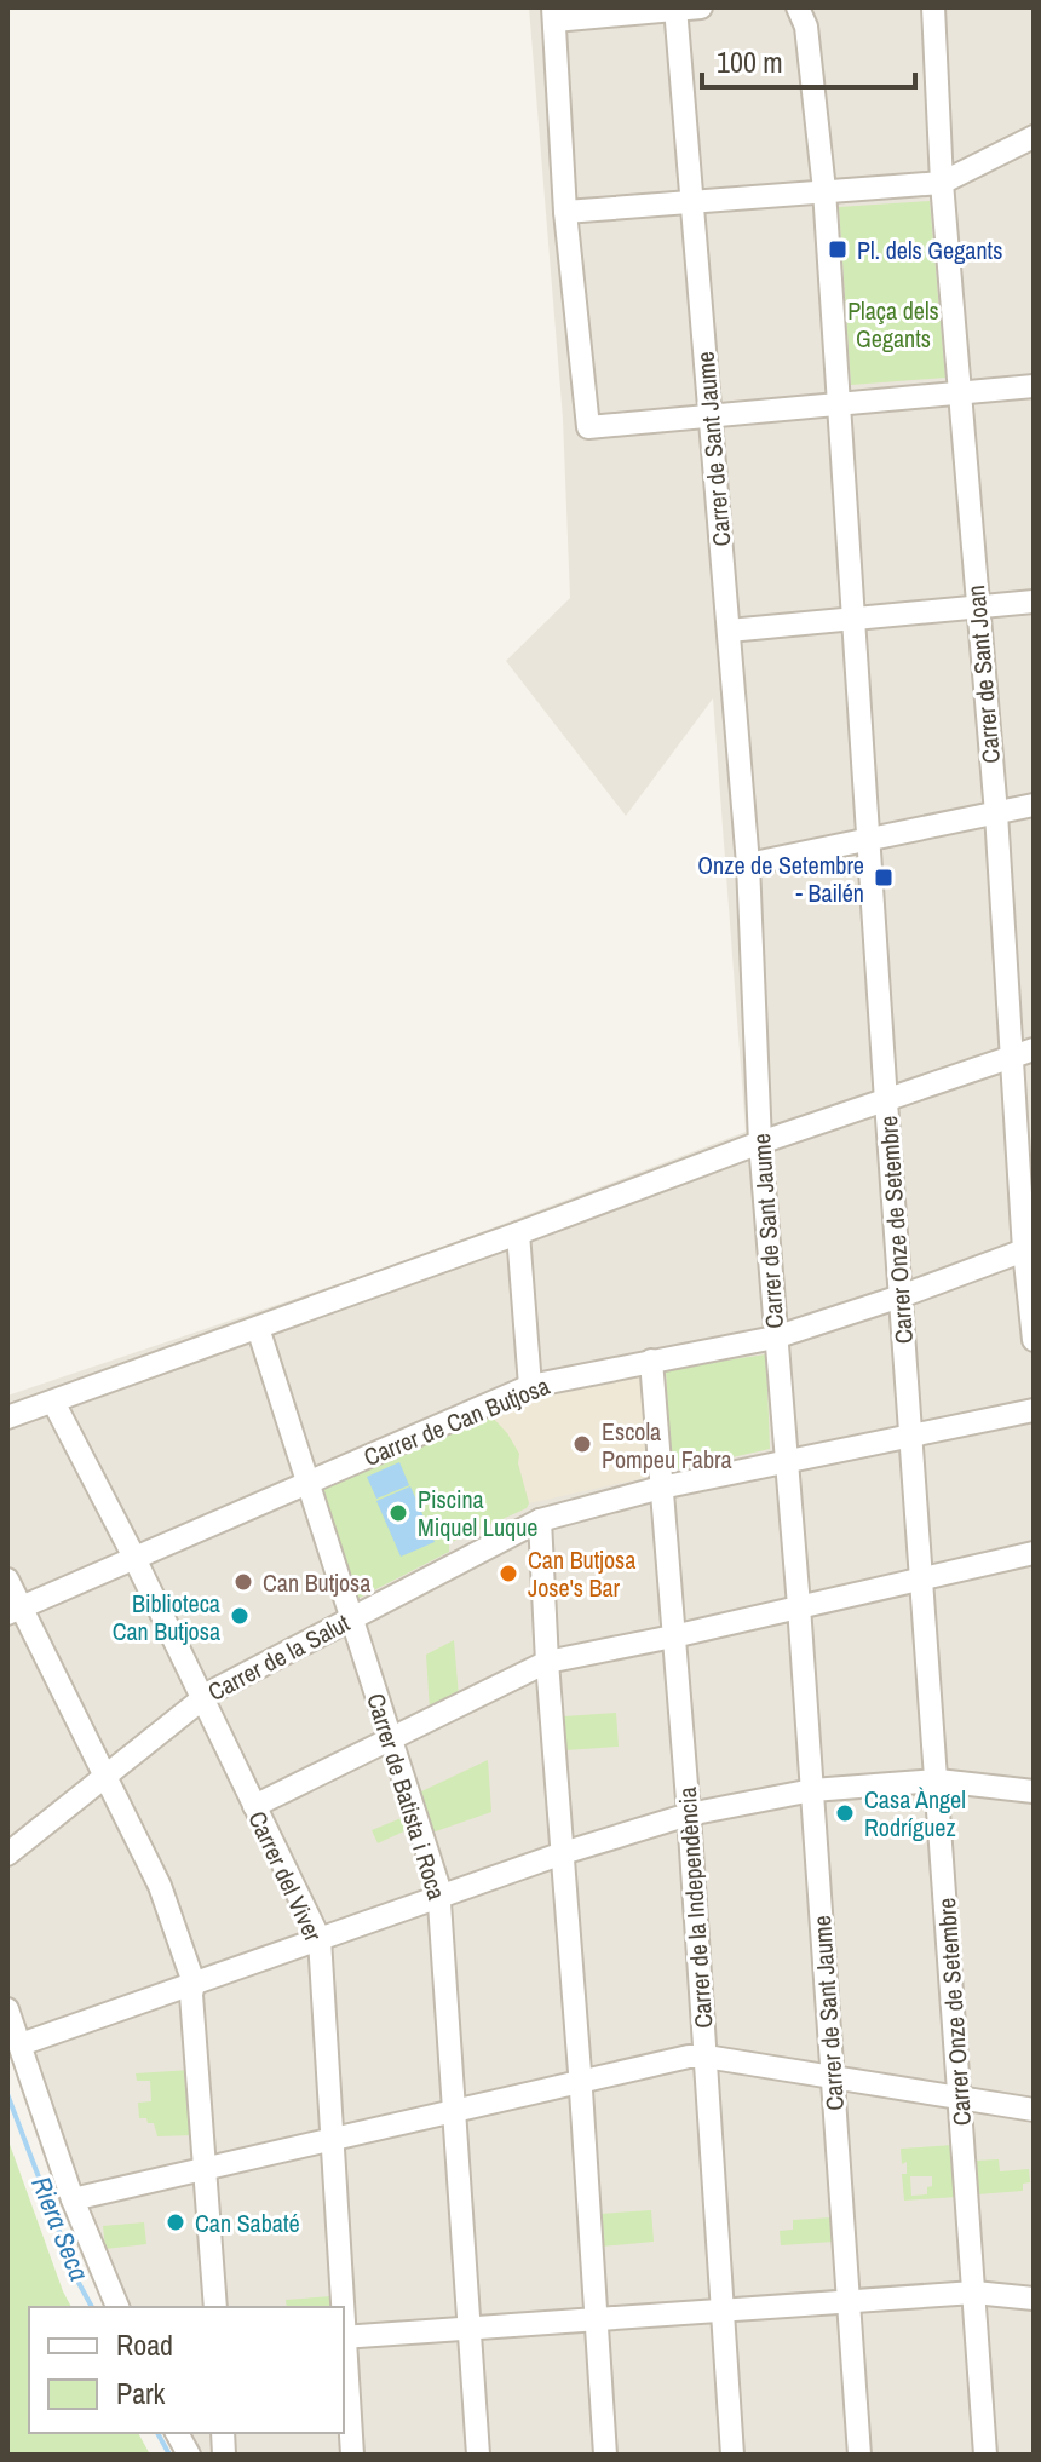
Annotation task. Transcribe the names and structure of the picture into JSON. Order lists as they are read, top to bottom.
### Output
{
  "streets": {
    "street": [
      "Carrer de Sant Jaume",
      "Carrer de Sant Joan",
      "Carrer Onze de Setembre",
      "Carrer de Can Butjosa",
      "Carrer de la Salut",
      "Carrer de Batista i Roca",
      "Carrer del Viver",
      "Carrer de la Independència"
    ]
  },
  "crossings": [
    ["Carrer de Sant Jaume", "Carrer de Can Butjosa"],
    ["Carrer de Sant Jaume", "Carrer de la Salut"],
    ["Carrer de Sant Joan", "Carrer de Can Butjosa"],
    ["Carrer Onze de Setembre", "Carrer de Can Butjosa"],
    ["Carrer Onze de Setembre", "Carrer de la Salut"],
    ["Carrer de Can Butjosa", "Carrer de Batista i Roca"],
    ["Carrer de Can Butjosa", "Carrer del Viver"],
    ["Carrer de Can Butjosa", "Carrer de la Independència"],
    ["Carrer de la Salut", "Carrer de Batista i Roca"],
    ["Carrer de la Salut", "Carrer del Viver"],
    ["Carrer de la Salut", "Carrer de la Independència"]
  ],
  "water": ["Riera Seca"],
  "parks": ["Plaça dels Gegants"],
  "places": {
    "transit": ["Pl. dels Gegants", "Onze de Setembre - Bailén"],
    "other": [
      "Escola Pompeu Fabra",
      "Piscina Miquel Luque",
      "Can Butjosa Jose's Bar",
      "Can Butjosa",
      "Biblioteca Can Butjosa",
      "Casa Àngel Rodríguez",
      "Can Sabaté"
    ]
  },
  "legend": ["Road", "Park"],
  "scale_bar": "100 m"
}
